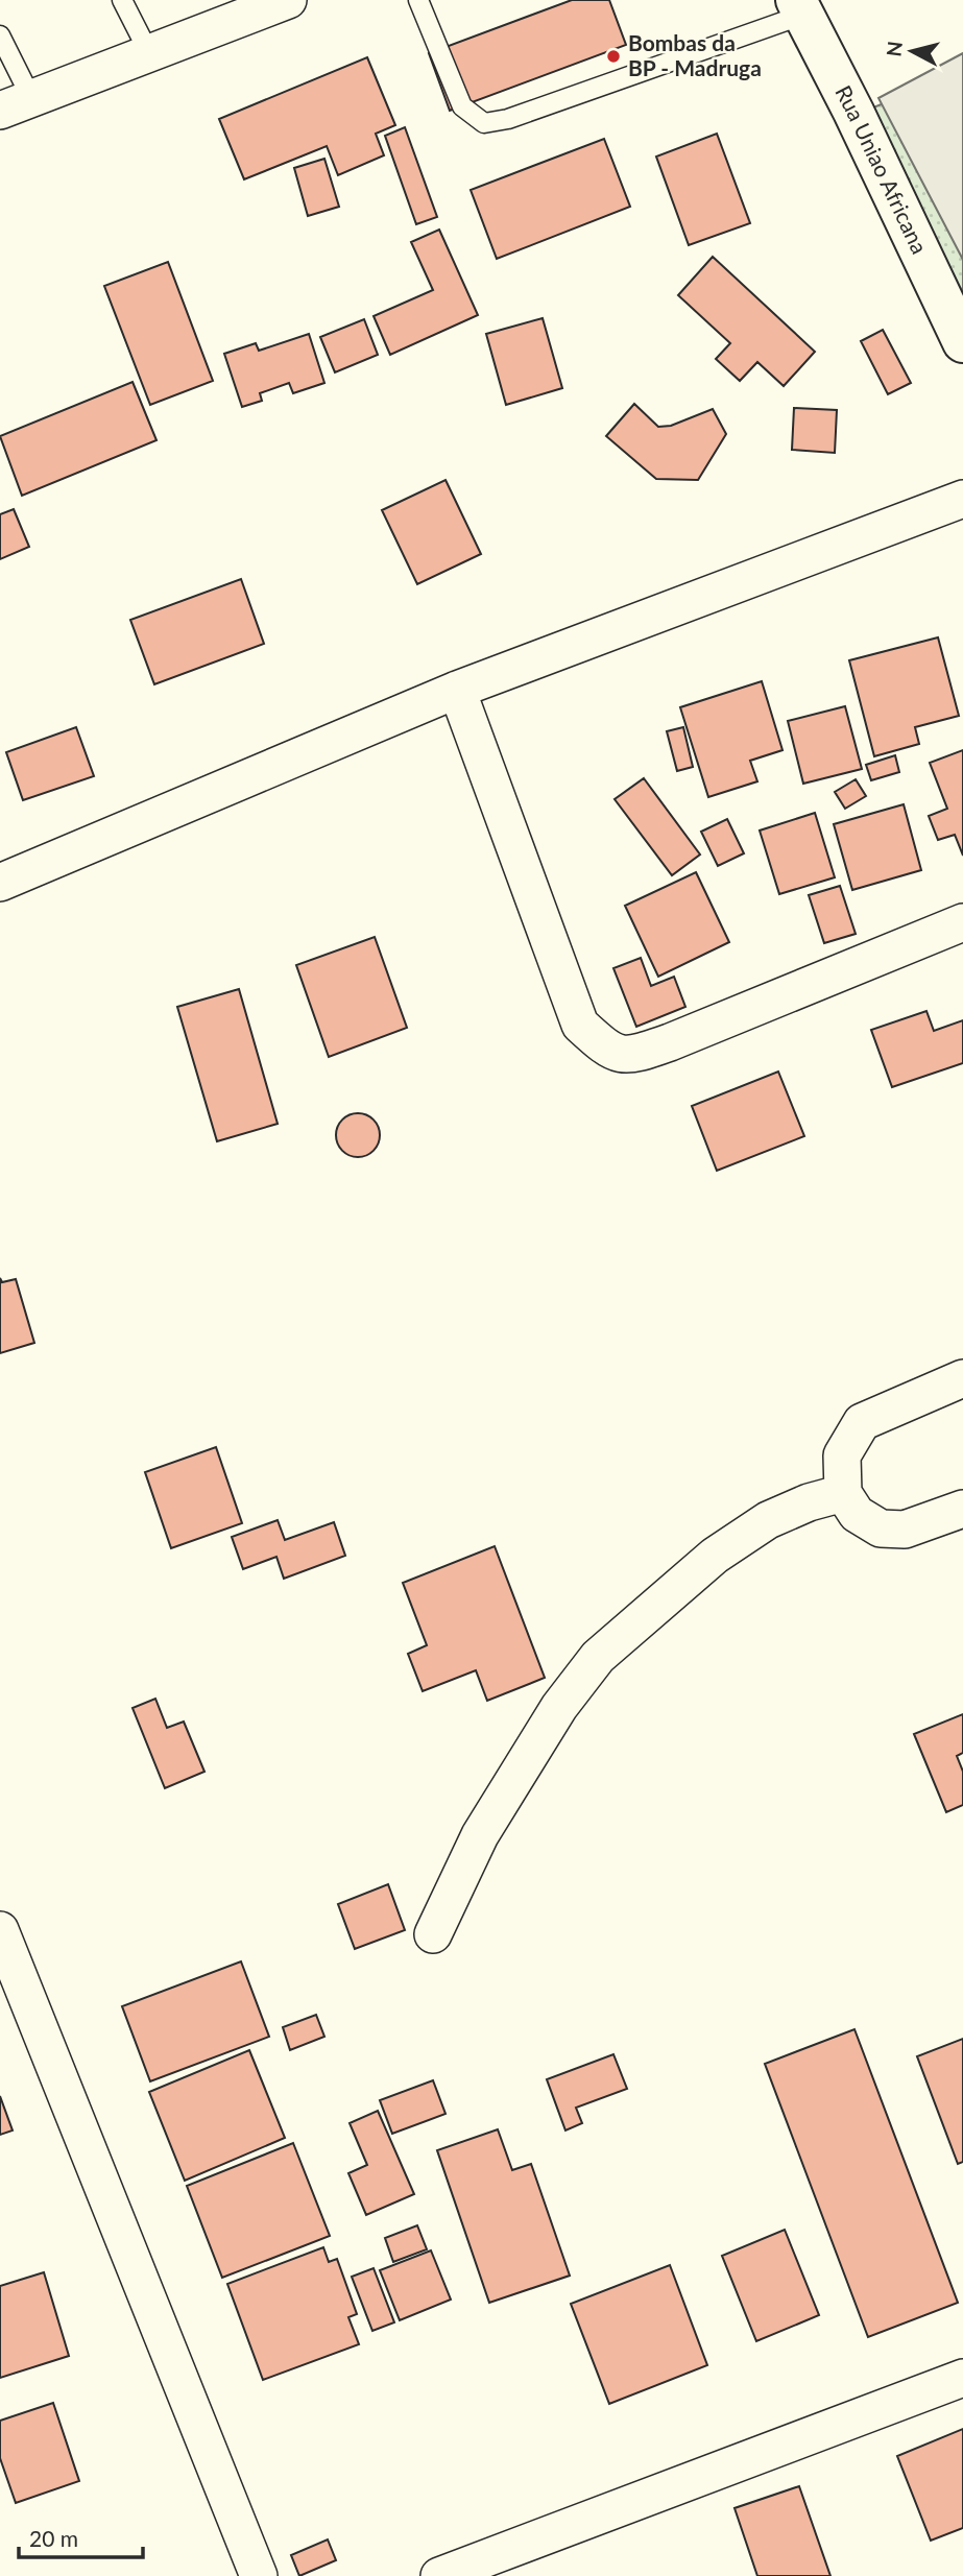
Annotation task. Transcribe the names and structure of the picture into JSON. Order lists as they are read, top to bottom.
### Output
{
  "streets": {
    "main road": ["Rua Uniao Africana"]
  },
  "places": ["Bombas da BP - Madruga"],
  "scale_bar": "20 m",
  "north": "left"
}
